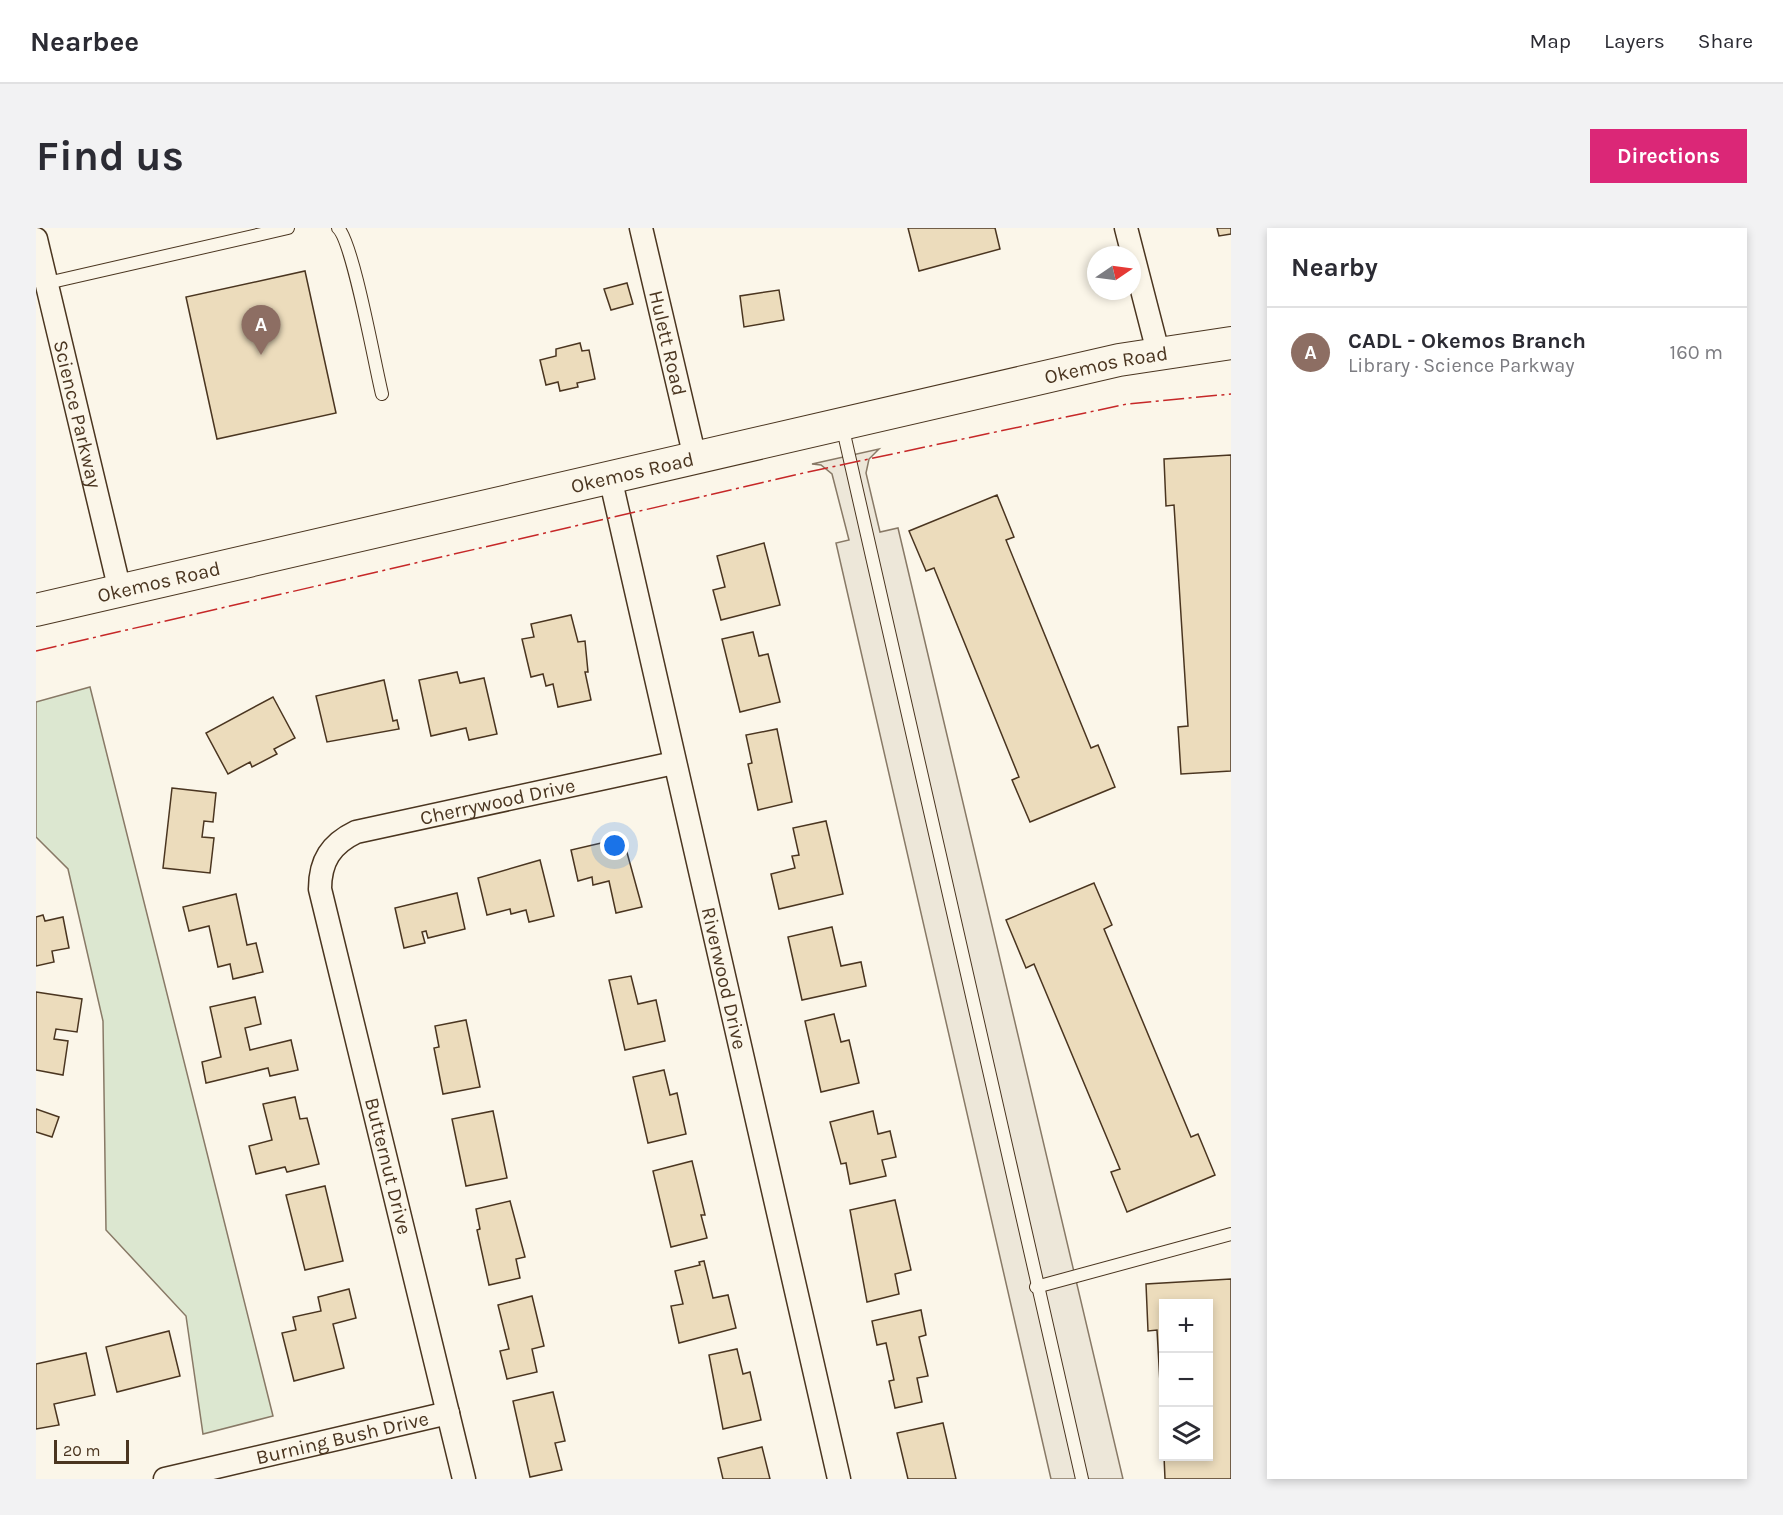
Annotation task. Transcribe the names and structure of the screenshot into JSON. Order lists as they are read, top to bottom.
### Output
{
  "streets": {
    "main road": ["Okemos Road"],
    "street": [
      "Hulett Road",
      "Science Parkway",
      "Cherrywood Drive",
      "Riverwood Drive",
      "Butternut Drive",
      "Burning Bush Drive"
    ]
  },
  "crossings": [
    ["Hulett Road", "Okemos Road"],
    ["Okemos Road", "Science Parkway"],
    ["Okemos Road", "Riverwood Drive"],
    ["Cherrywood Drive", "Riverwood Drive"],
    ["Cherrywood Drive", "Butternut Drive"],
    ["Butternut Drive", "Burning Bush Drive"]
  ],
  "scale_bar": "20 m",
  "north": "right",
  "page": {
    "header": "Nearbee",
    "nav": ["Map", "Layers", "Share"],
    "buttons": "Directions",
    "title": "Find us",
    "heading": "Nearby",
    "pins": "A",
    "list": [
      {
        "mark": "A",
        "name": "CADL - Okemos Branch",
        "note": "Library · Science Parkway",
        "value": "160 m"
      }
    ],
    "map_buttons": ["+", "−"],
    "scale": "20 m"
  }
}
